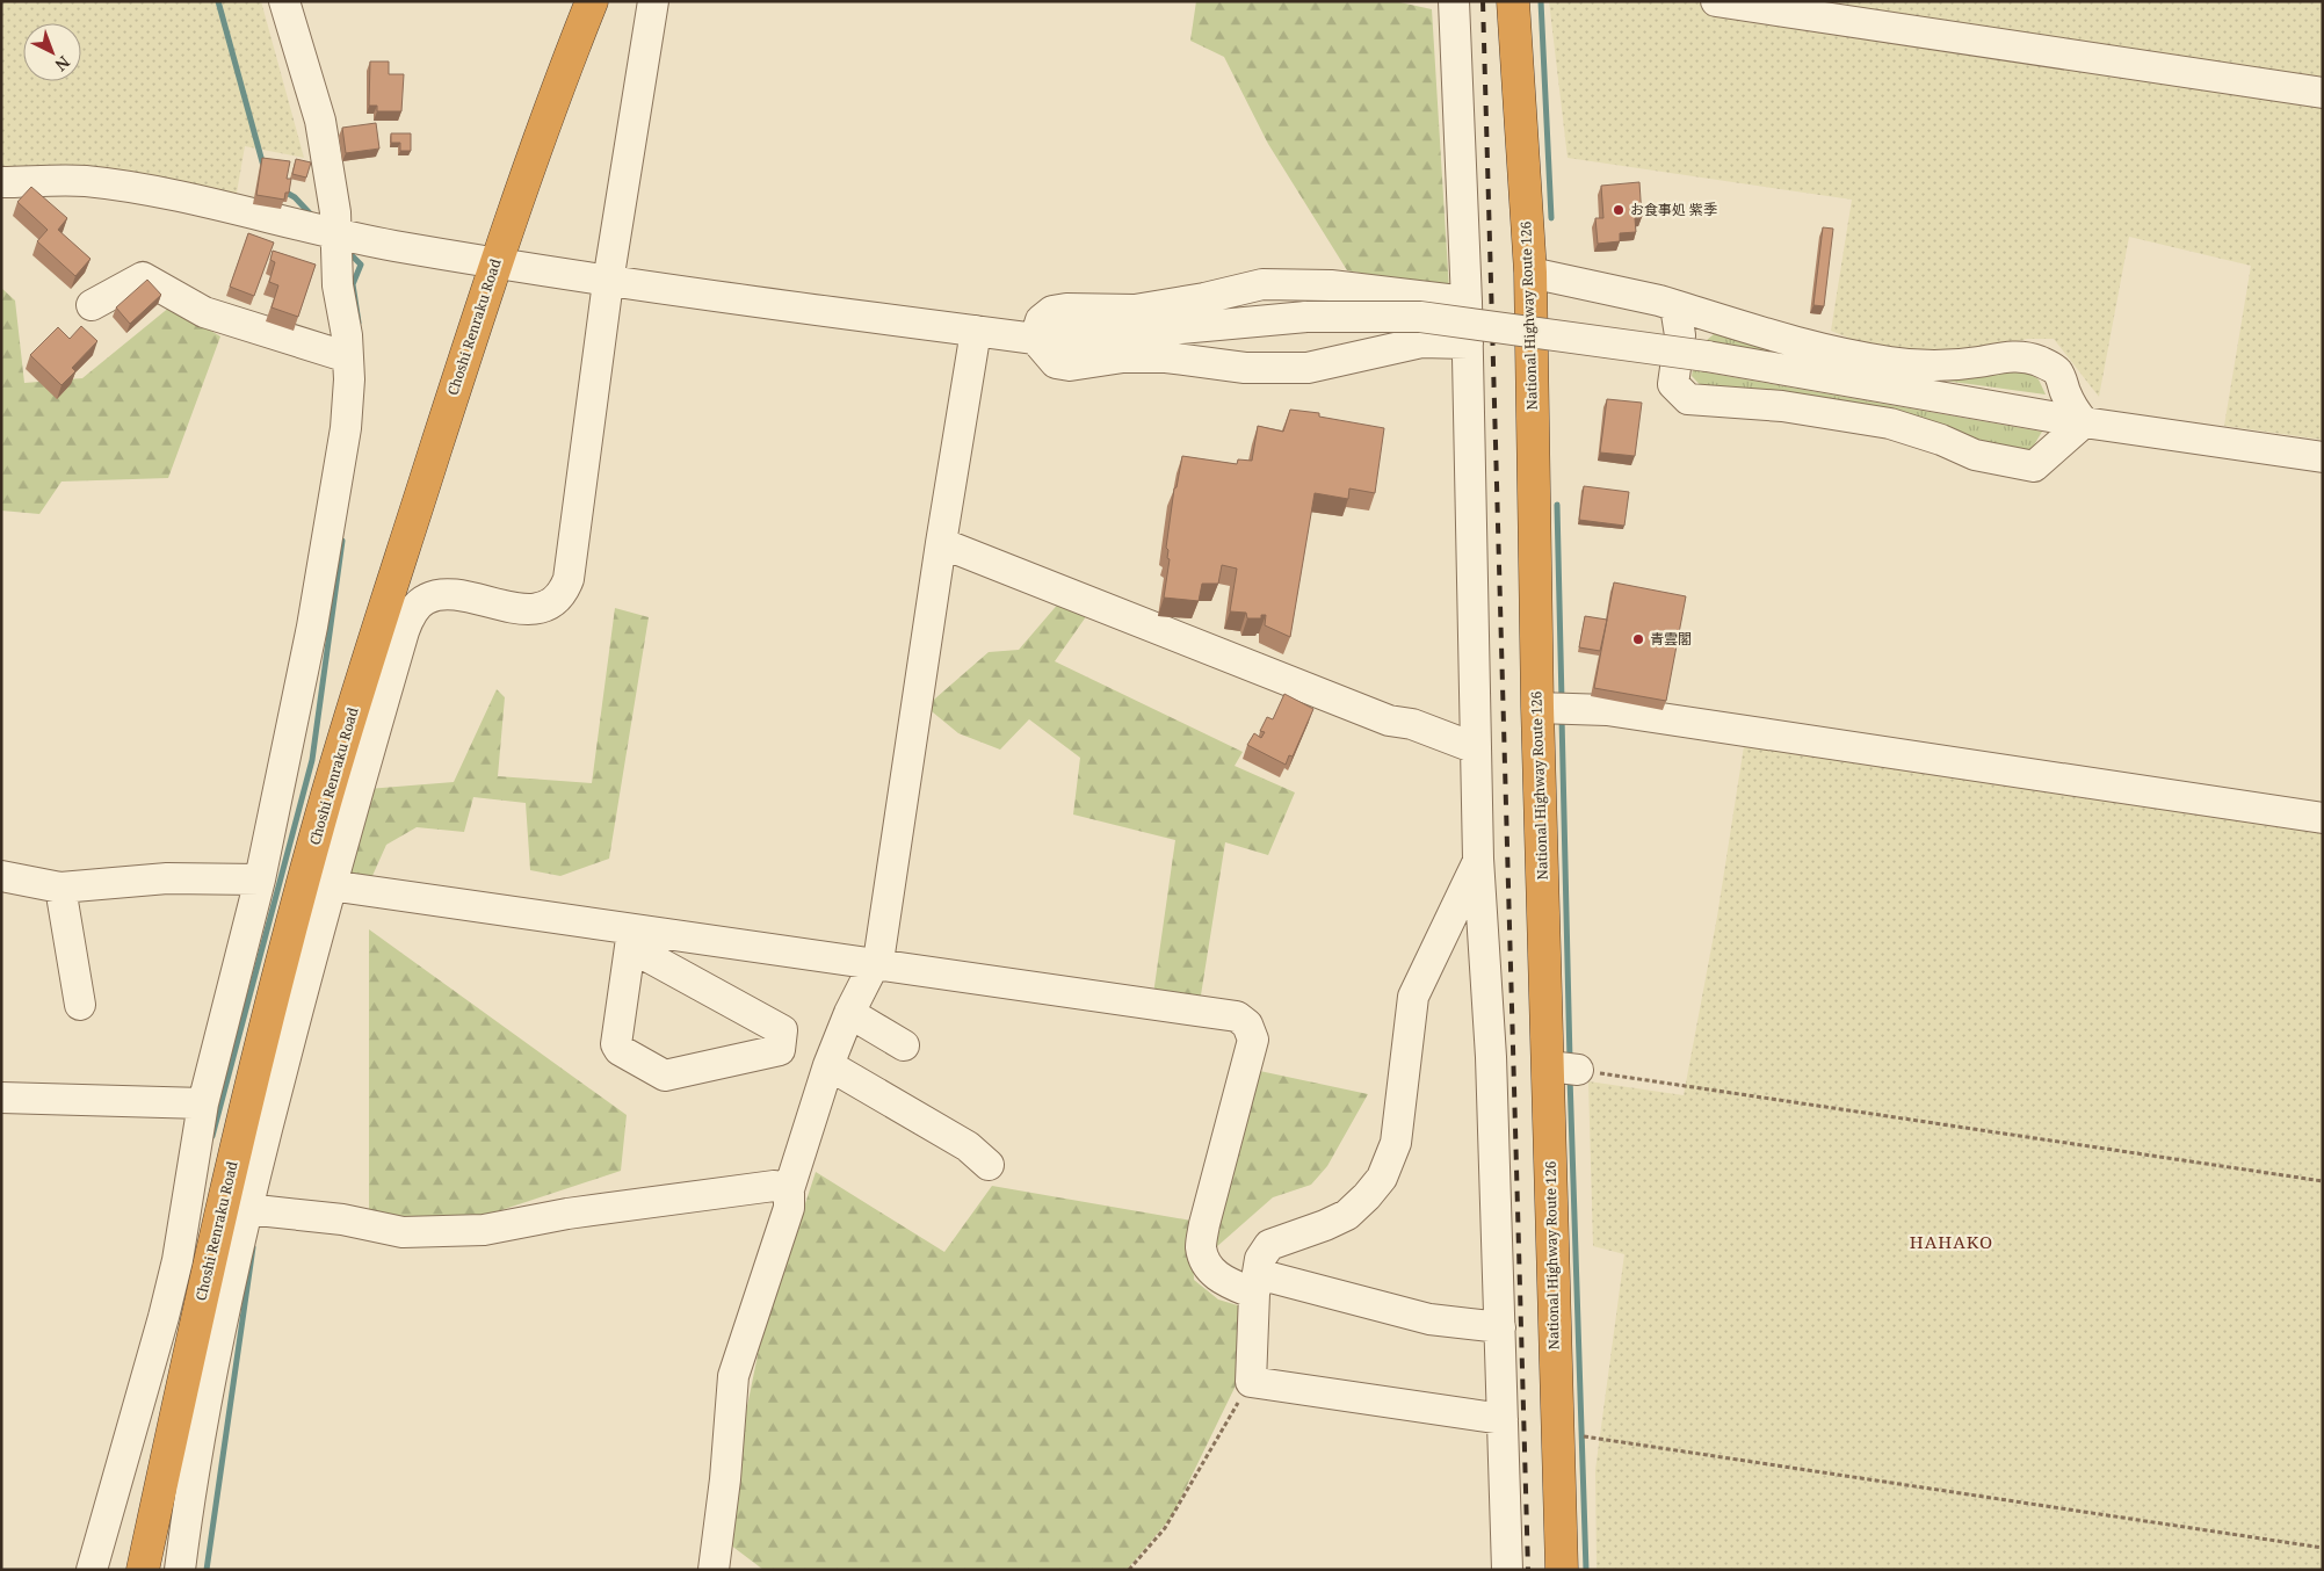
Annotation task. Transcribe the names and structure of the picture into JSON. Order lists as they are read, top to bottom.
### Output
{
  "streets": {
    "highway": ["National Highway Route 126", "Choshi Renraku Road"]
  },
  "districts": ["HAHAKO"],
  "places": ["お食事処 紫季", "青雲閣"],
  "north": "bottom right"
}
